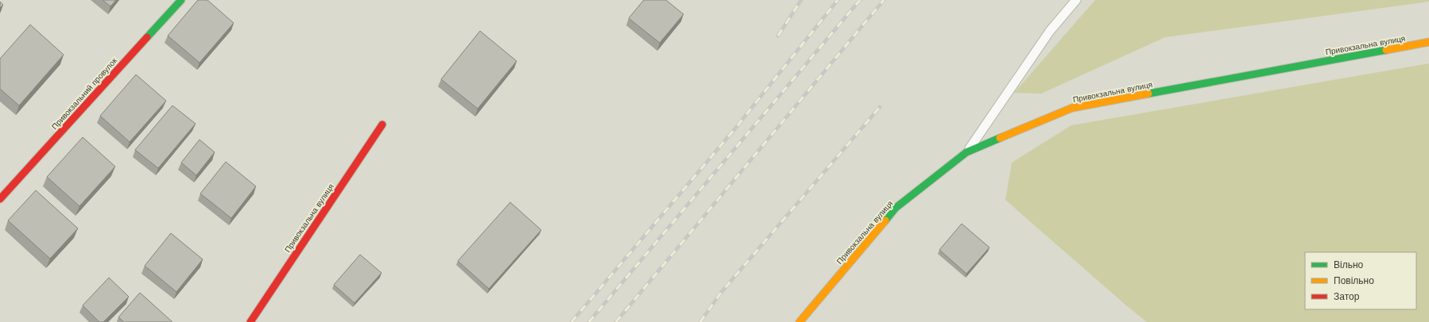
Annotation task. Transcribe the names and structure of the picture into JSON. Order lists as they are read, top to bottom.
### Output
{
  "streets": {
    "main road": ["Привокзальна вулиця", "Привокзальний провулок"]
  },
  "legend": ["Вільно", "Повільно", "Затор"]
}
